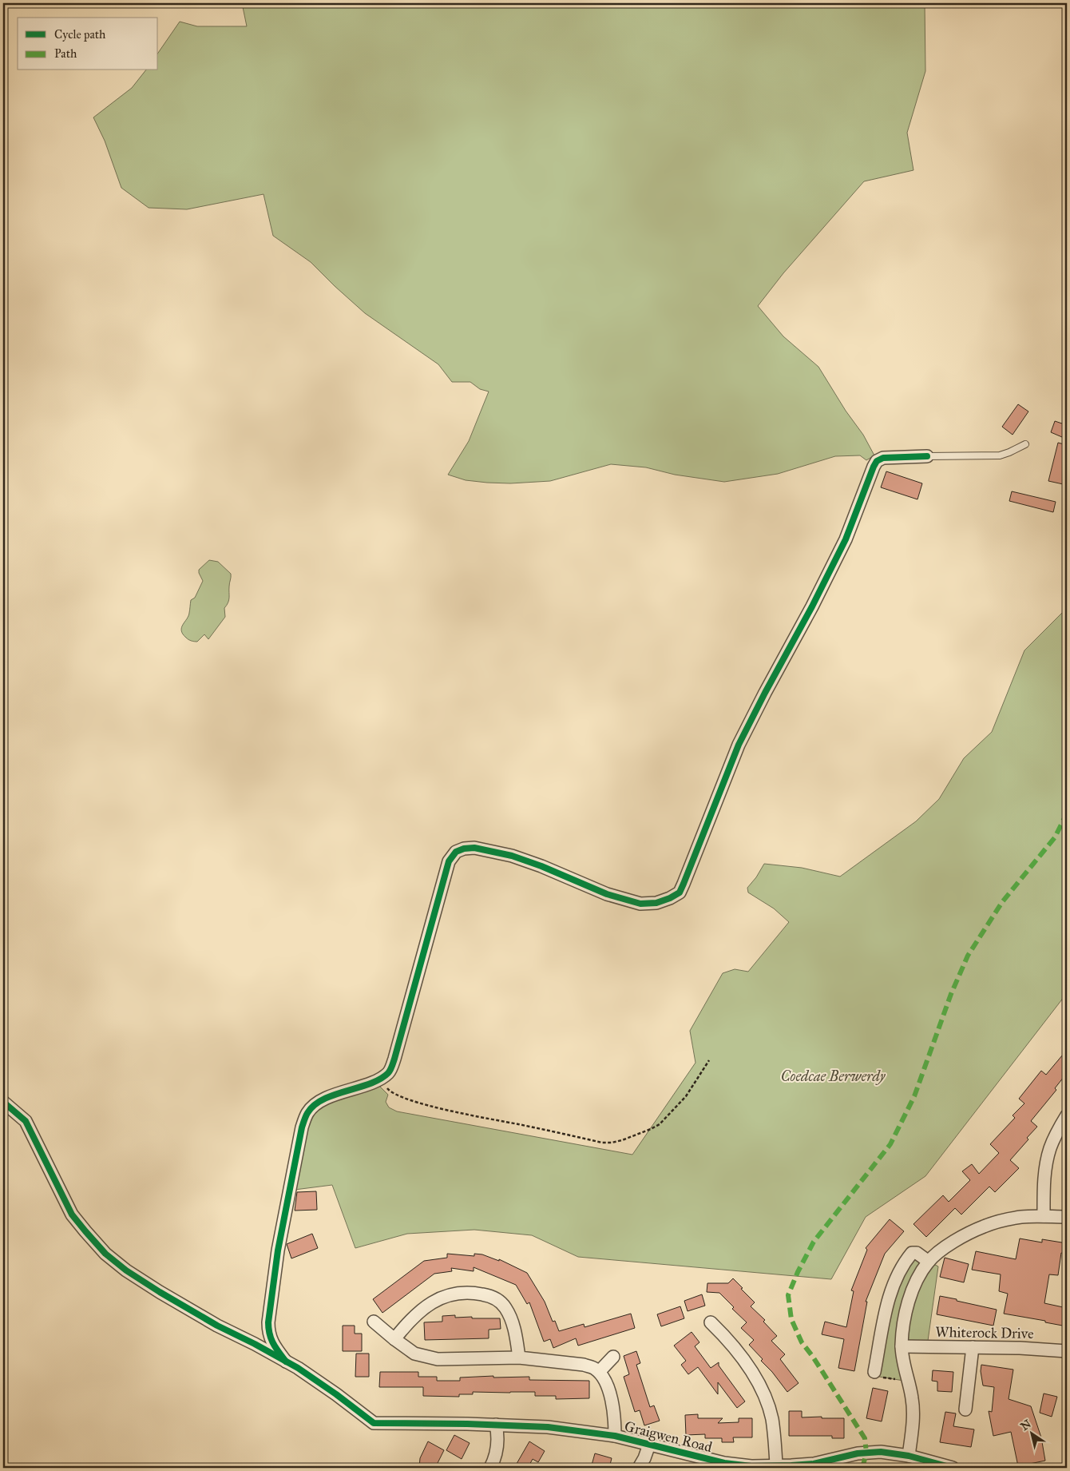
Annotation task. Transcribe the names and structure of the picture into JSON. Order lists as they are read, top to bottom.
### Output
{
  "streets": {
    "street": ["Whiterock Drive", "Graigwen Road"]
  },
  "parks": ["Coedcae Berwerdy"],
  "legend": ["Cycle path", "Path"],
  "north": "top left"
}
